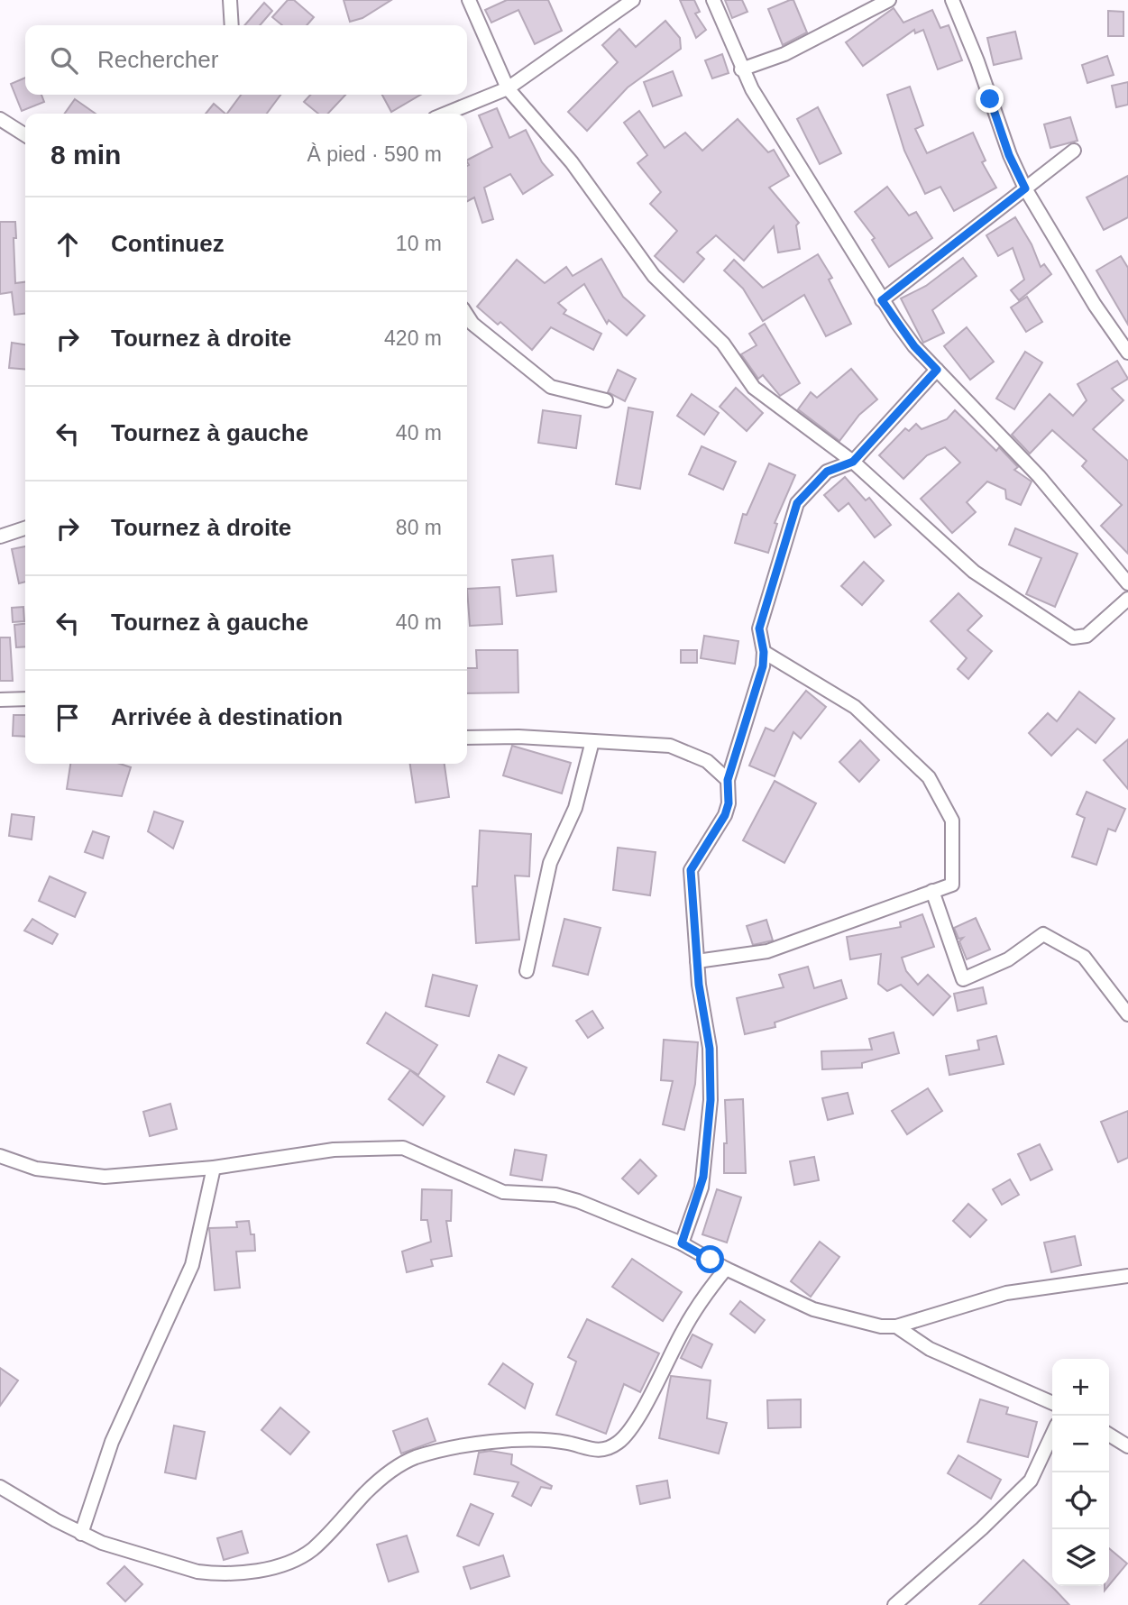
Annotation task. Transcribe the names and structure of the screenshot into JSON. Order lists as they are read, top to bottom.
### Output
{
  "page": {
    "search": "Rechercher",
    "heading": ["8 min", "À pied · 590 m"],
    "list": [
      ["Continuez", "10 m"],
      ["Tournez à droite", "420 m"],
      ["Tournez à gauche", "40 m"],
      ["Tournez à droite", "80 m"],
      ["Tournez à gauche", "40 m"],
      "Arrivée à destination"
    ],
    "map_buttons": ["+", "−"]
  }
}
